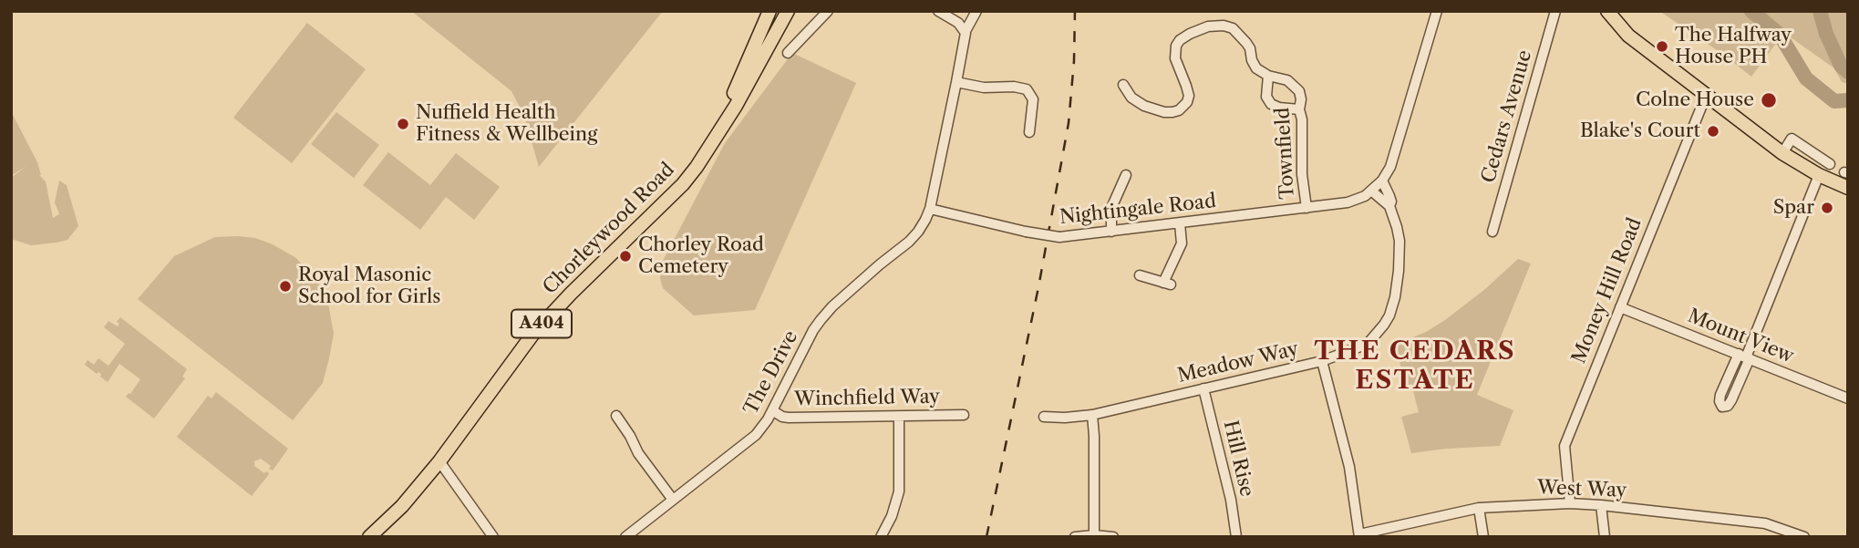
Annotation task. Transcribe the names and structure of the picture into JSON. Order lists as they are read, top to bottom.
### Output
{
  "streets": {
    "main road": ["Chorleywood Road", "A404"],
    "street": [
      "Cedars Avenue",
      "Townfield",
      "Nightingale Road",
      "Money Hill Road",
      "Mount View",
      "Meadow Way",
      "The Drive",
      "Winchfield Way",
      "Hill Rise",
      "West Way"
    ]
  },
  "crossings": [
    ["Townfield", "Nightingale Road"],
    ["Nightingale Road", "Meadow Way"],
    ["Nightingale Road", "The Drive"],
    ["Chorleywood Road", "A404"],
    ["Money Hill Road", "Mount View"],
    ["Money Hill Road", "West Way"],
    ["Meadow Way", "Hill Rise"],
    ["The Drive", "Winchfield Way"]
  ],
  "districts": ["THE CEDARS ESTATE"],
  "places": [
    "The Halfway House PH",
    "Colne House",
    "Nuffield Health Fitness & Wellbeing",
    "Blake's Court",
    "Spar",
    "Chorley Road Cemetery",
    "Royal Masonic School for Girls"
  ]
}
